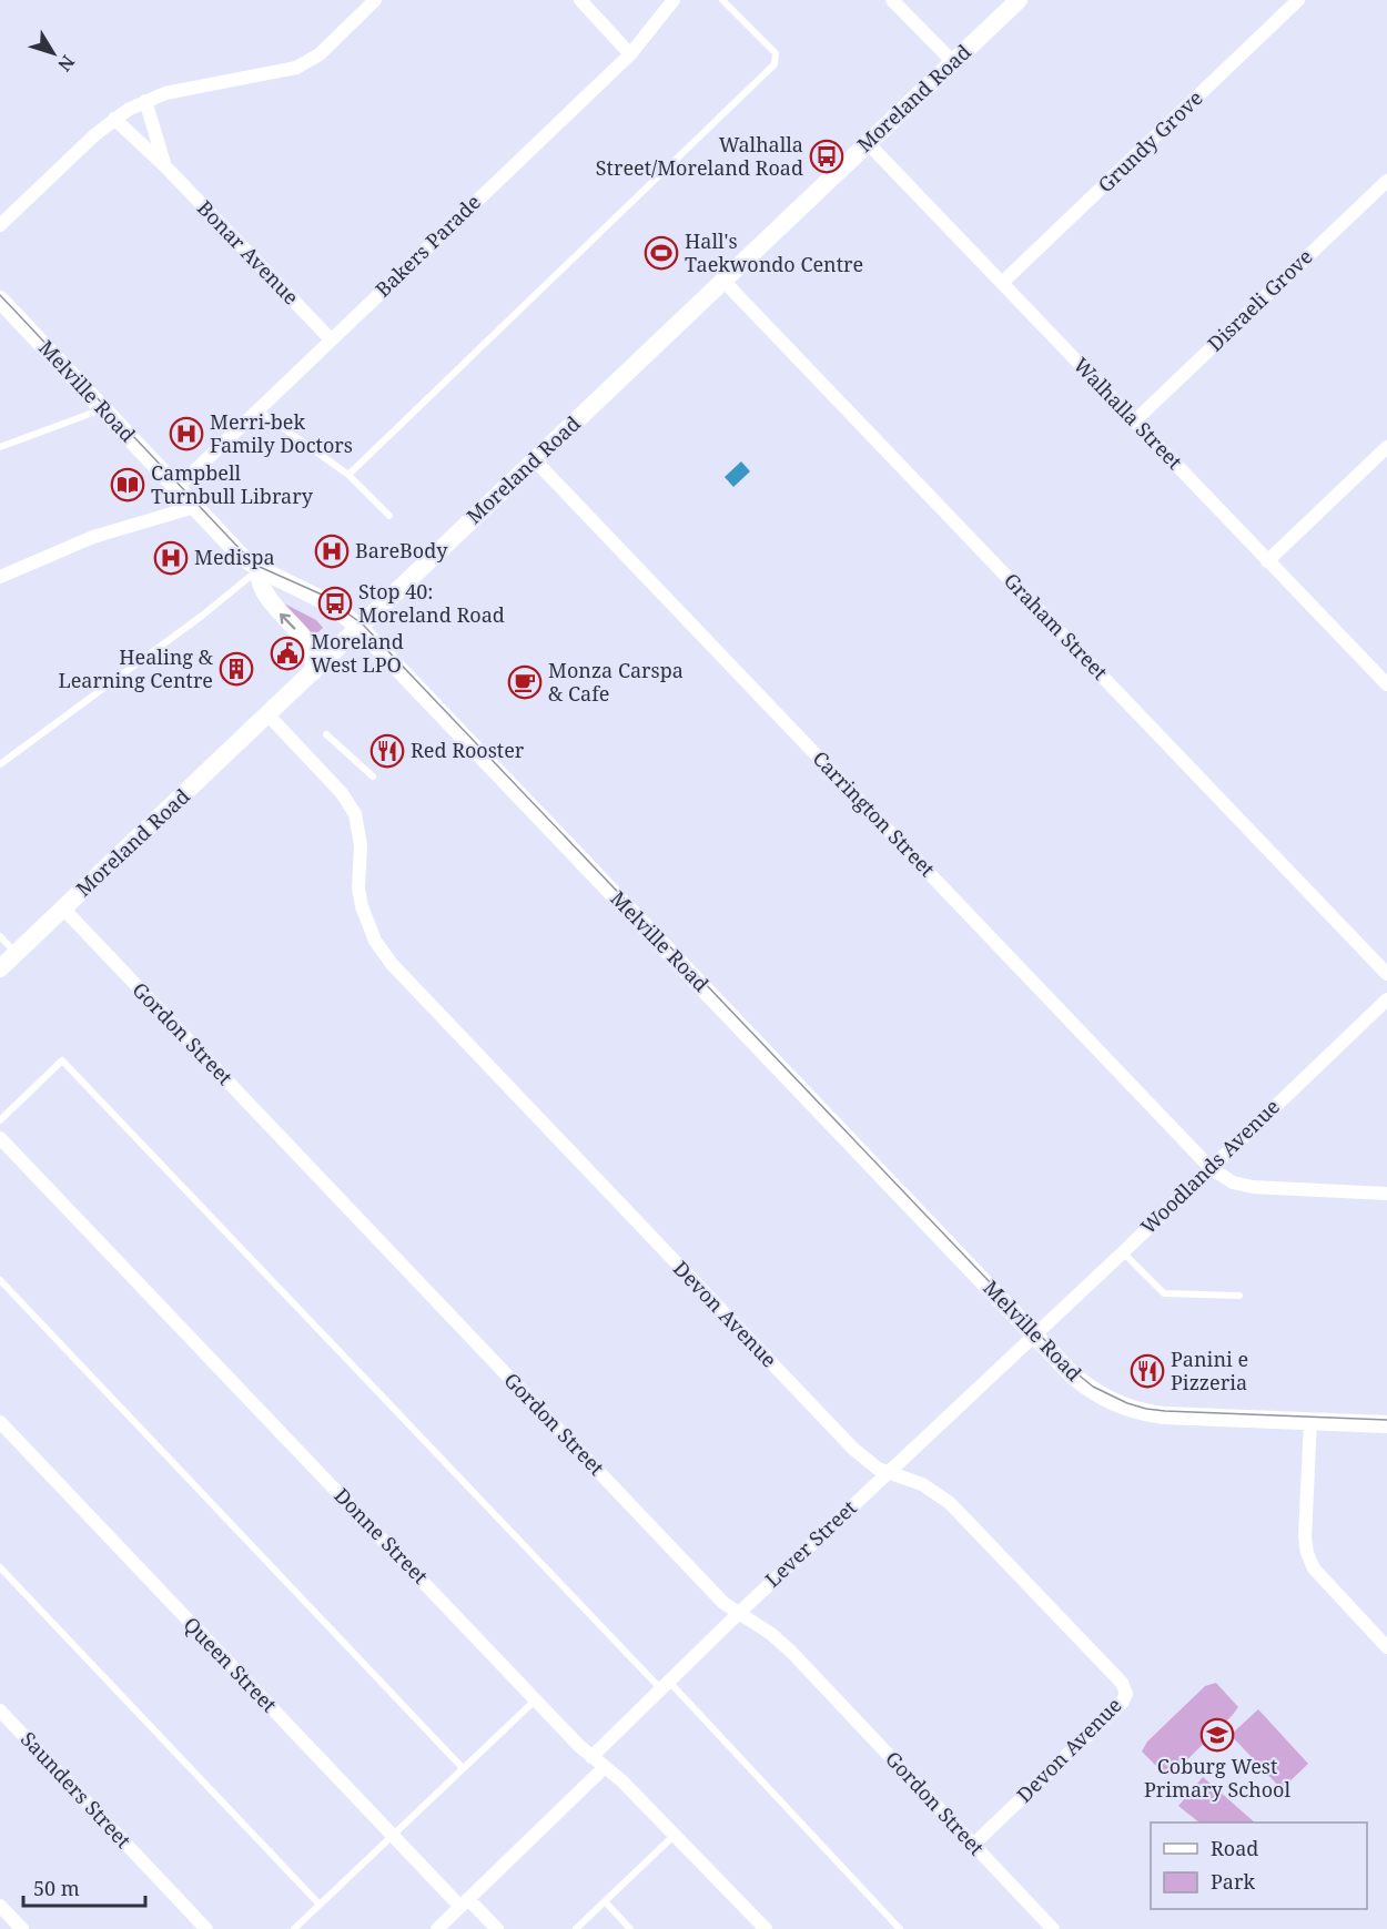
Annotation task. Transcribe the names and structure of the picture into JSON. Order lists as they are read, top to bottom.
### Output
{
  "streets": {
    "main road": ["Moreland Road", "Melville Road"],
    "street": [
      "Grundy Grove",
      "Bakers Parade",
      "Bonar Avenue",
      "Disraeli Grove",
      "Walhalla Street",
      "Graham Street",
      "Carrington Street",
      "Gordon Street",
      "Woodlands Avenue",
      "Devon Avenue",
      "Donne Street",
      "Lever Street",
      "Queen Street",
      "Saunders Street"
    ]
  },
  "crossings": [
    ["Moreland Road", "Melville Road"],
    ["Moreland Road", "Walhalla Street"],
    ["Moreland Road", "Graham Street"],
    ["Moreland Road", "Carrington Street"],
    ["Moreland Road", "Gordon Street"],
    ["Moreland Road", "Devon Avenue"],
    ["Grundy Grove", "Walhalla Street"],
    ["Bakers Parade", "Bonar Avenue"],
    ["Bakers Parade", "Melville Road"],
    ["Disraeli Grove", "Walhalla Street"],
    ["Melville Road", "Woodlands Avenue"],
    ["Melville Road", "Lever Street"],
    ["Carrington Street", "Woodlands Avenue"],
    ["Gordon Street", "Devon Avenue"],
    ["Gordon Street", "Lever Street"],
    ["Woodlands Avenue", "Lever Street"],
    ["Devon Avenue", "Lever Street"],
    ["Donne Street", "Lever Street"]
  ],
  "places": {
    "bus stop": ["Walhalla Street/Moreland Road", "Stop 40: Moreland Road"],
    "sports": ["Hall's Taekwondo Centre"],
    "hospital": ["Merri-bek Family Doctors", "BareBody", "Medispa"],
    "library": ["Campbell Turnbull Library"],
    "public building": ["Moreland West LPO"],
    "building": ["Healing & Learning Centre"],
    "cafe": ["Monza Carspa & Cafe"],
    "restaurant": ["Red Rooster", "Panini e Pizzeria"],
    "school or university": ["Coburg West Primary School"]
  },
  "legend": ["Road", "Park"],
  "scale_bar": "50 m",
  "north": "bottom right"
}
